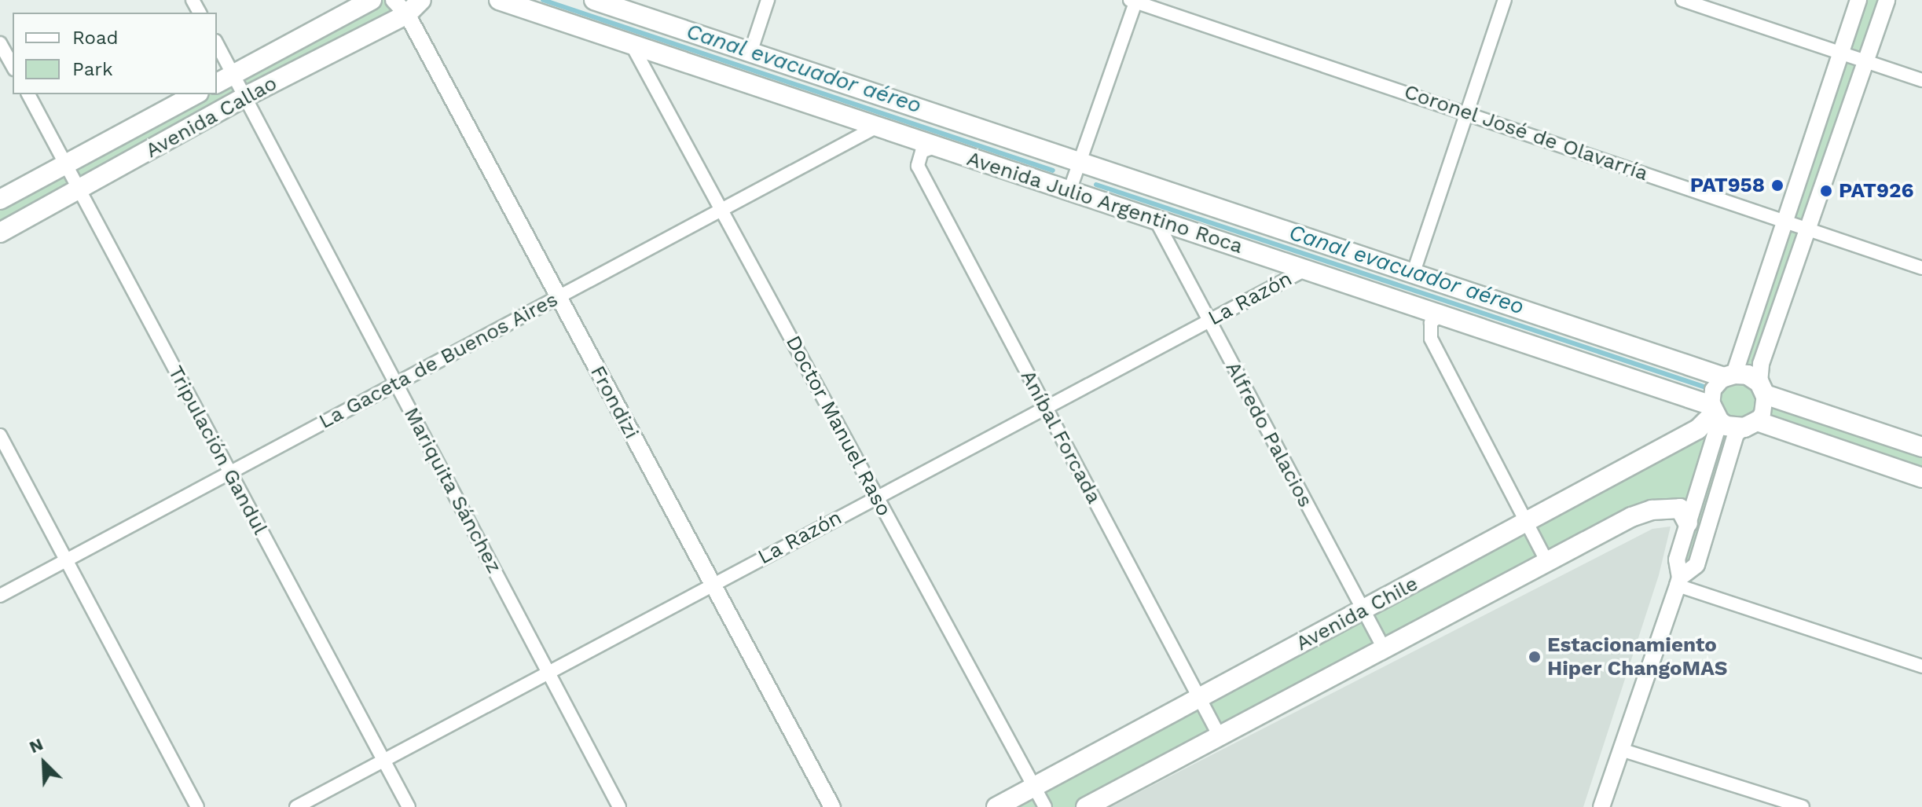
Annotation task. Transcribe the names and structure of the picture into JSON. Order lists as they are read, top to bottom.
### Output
{
  "streets": {
    "main road": ["Avenida Callao", "Avenida Julio Argentino Roca", "Avenida Chile"],
    "street": [
      "Coronel José de Olavarría",
      "La Razón",
      "La Gaceta de Buenos Aires",
      "Frondizi",
      "Doctor Manuel Raso",
      "Alfredo Palacios",
      "Aníbal Forcada",
      "Tripulación Gandul",
      "Mariquita Sánchez"
    ]
  },
  "crossings": [
    ["Avenida Callao", "Frondizi"],
    ["Avenida Callao", "Tripulación Gandul"],
    ["Avenida Callao", "Mariquita Sánchez"],
    ["Avenida Julio Argentino Roca", "La Razón"],
    ["Avenida Julio Argentino Roca", "La Gaceta de Buenos Aires"],
    ["Avenida Julio Argentino Roca", "Doctor Manuel Raso"],
    ["Avenida Julio Argentino Roca", "Alfredo Palacios"],
    ["Avenida Julio Argentino Roca", "Aníbal Forcada"],
    ["Avenida Julio Argentino Roca", "Avenida Chile"],
    ["La Razón", "Frondizi"],
    ["La Razón", "Doctor Manuel Raso"],
    ["La Razón", "Alfredo Palacios"],
    ["La Razón", "Aníbal Forcada"],
    ["La Razón", "Tripulación Gandul"],
    ["La Razón", "Mariquita Sánchez"],
    ["La Gaceta de Buenos Aires", "Frondizi"],
    ["La Gaceta de Buenos Aires", "Doctor Manuel Raso"],
    ["La Gaceta de Buenos Aires", "Tripulación Gandul"],
    ["La Gaceta de Buenos Aires", "Mariquita Sánchez"],
    ["Doctor Manuel Raso", "Avenida Chile"],
    ["Alfredo Palacios", "Avenida Chile"],
    ["Aníbal Forcada", "Avenida Chile"]
  ],
  "water": ["Canal evacuador aéreo"],
  "places": ["PAT958", "PAT926", "Estacionamiento Hiper ChangoMAS"],
  "legend": ["Road", "Park"],
  "north": "top left"
}
